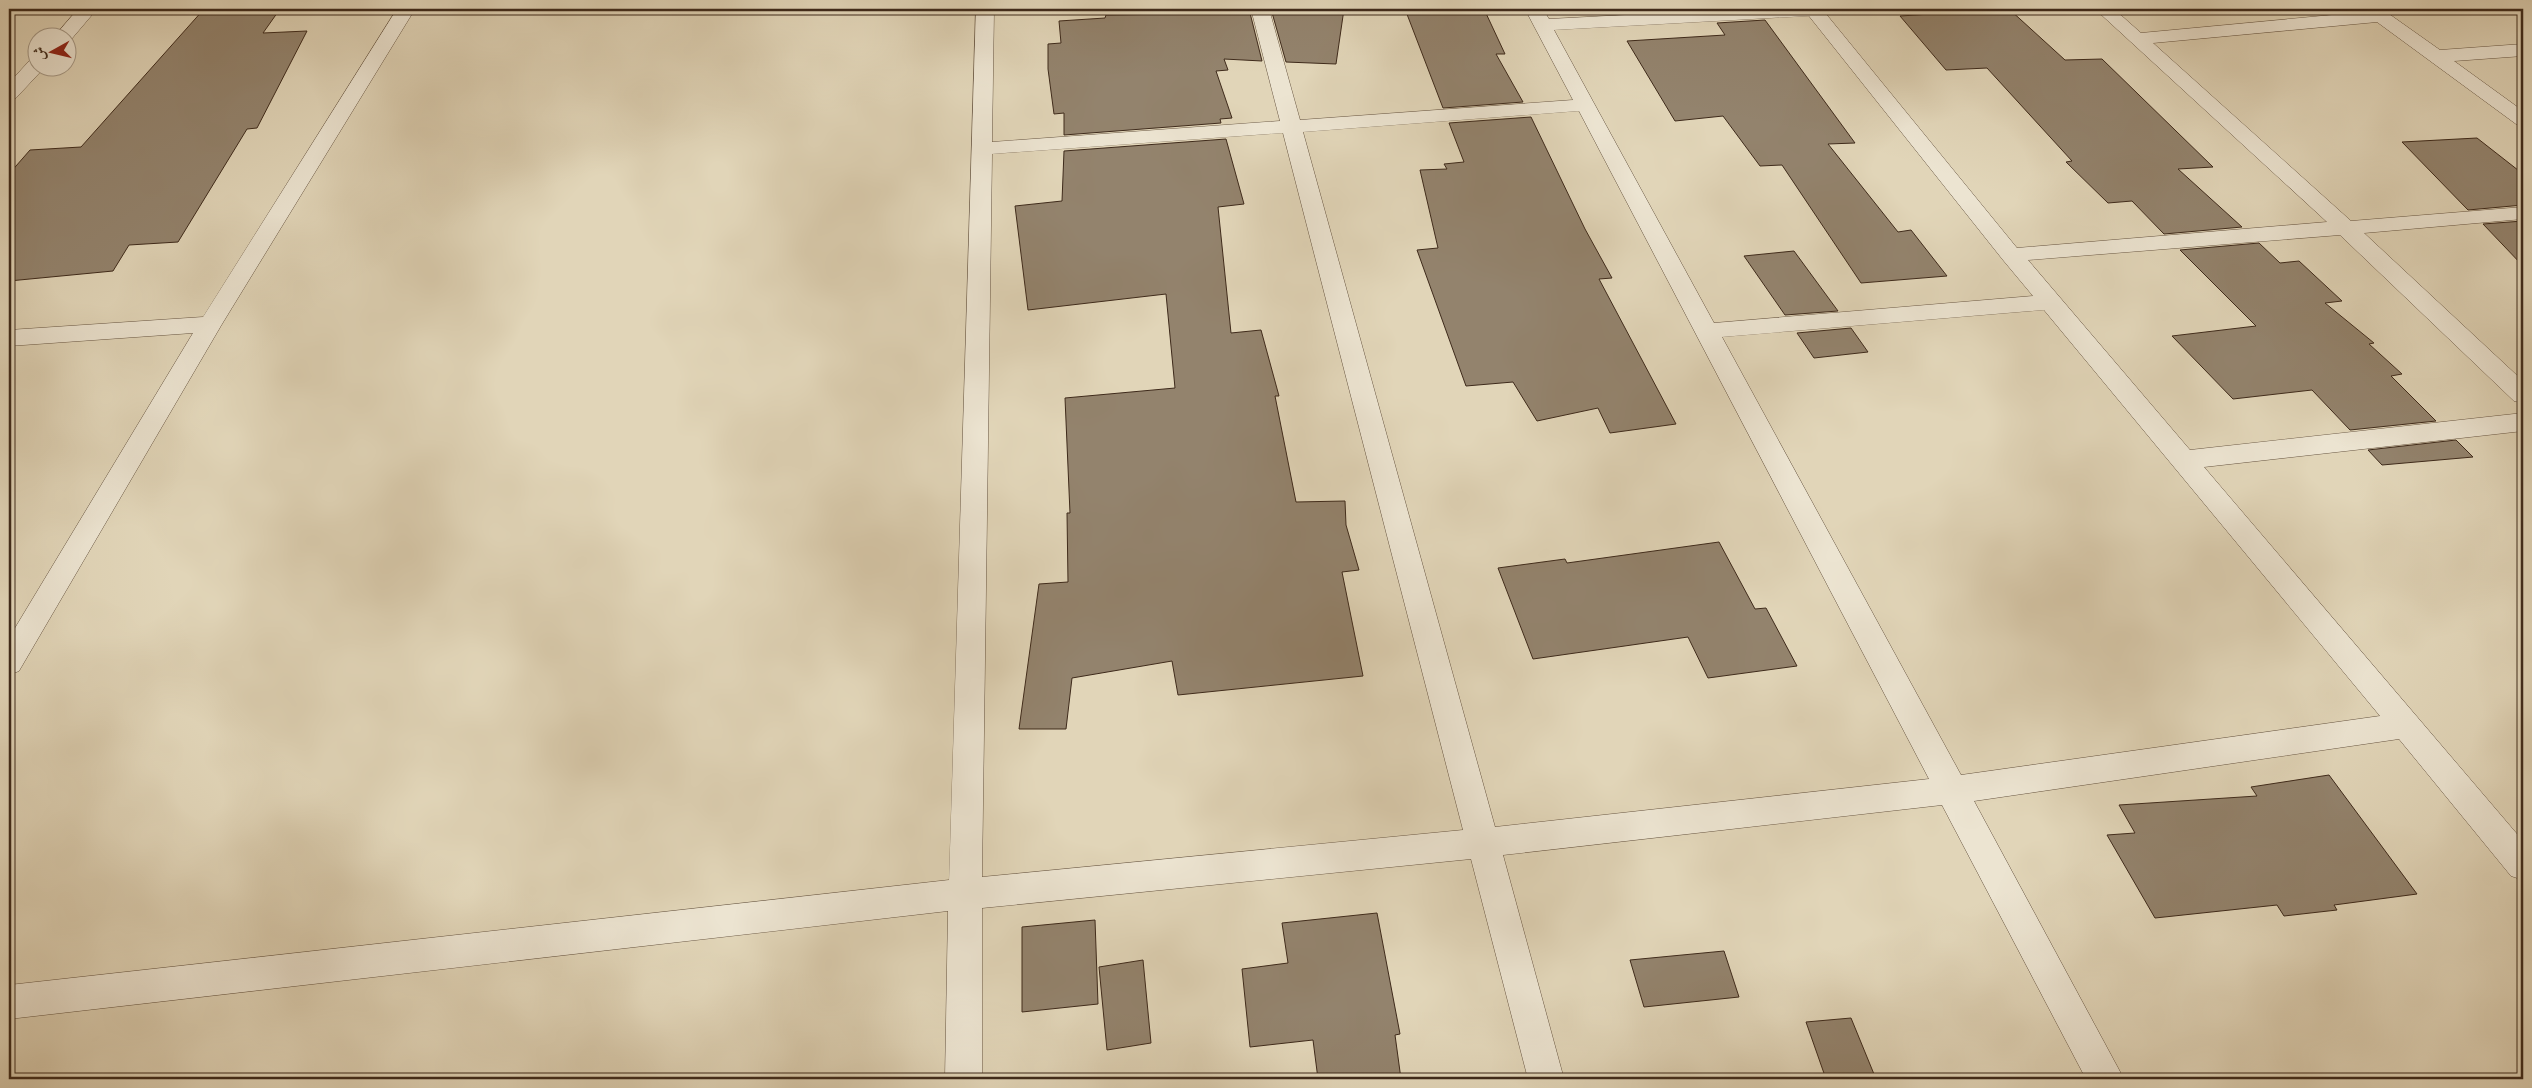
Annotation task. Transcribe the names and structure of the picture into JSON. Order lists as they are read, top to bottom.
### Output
{
  "north": "left"
}
